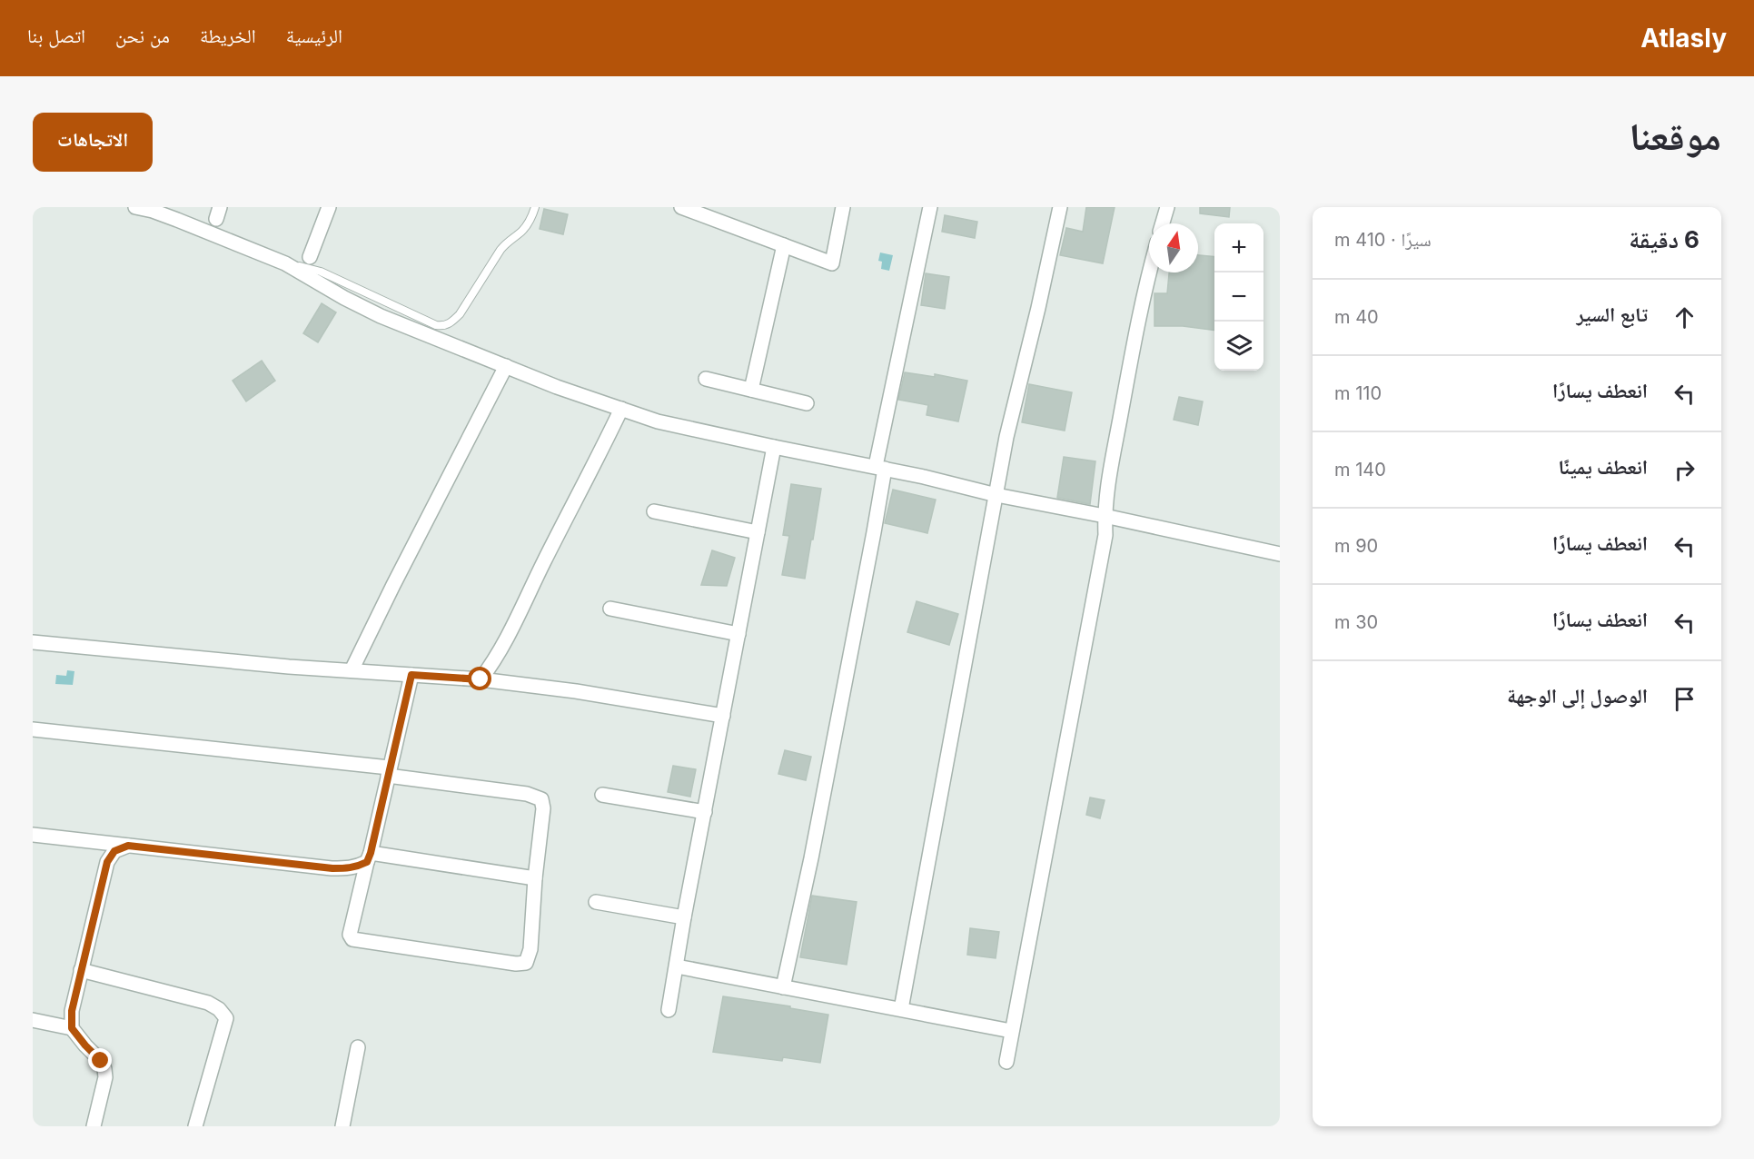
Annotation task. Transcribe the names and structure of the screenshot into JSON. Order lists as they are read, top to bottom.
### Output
{
  "north": "top",
  "page": {
    "header": "Atlasly",
    "nav": [
      "الرئيسية",
      "الخريطة",
      "من نحن",
      "اتصل بنا"
    ],
    "title": "موقعنا",
    "buttons": "الاتجاهات",
    "heading": ["6 دقيقة", "سيرًا · 410 m"],
    "map_buttons": ["+", "−"],
    "list": [
      ["تابع السير", "40 m"],
      ["انعطف يسارًا", "110 m"],
      ["انعطف يمينًا", "140 m"],
      ["انعطف يسارًا", "90 m"],
      ["انعطف يسارًا", "30 m"],
      "الوصول إلى الوجهة"
    ]
  }
}
